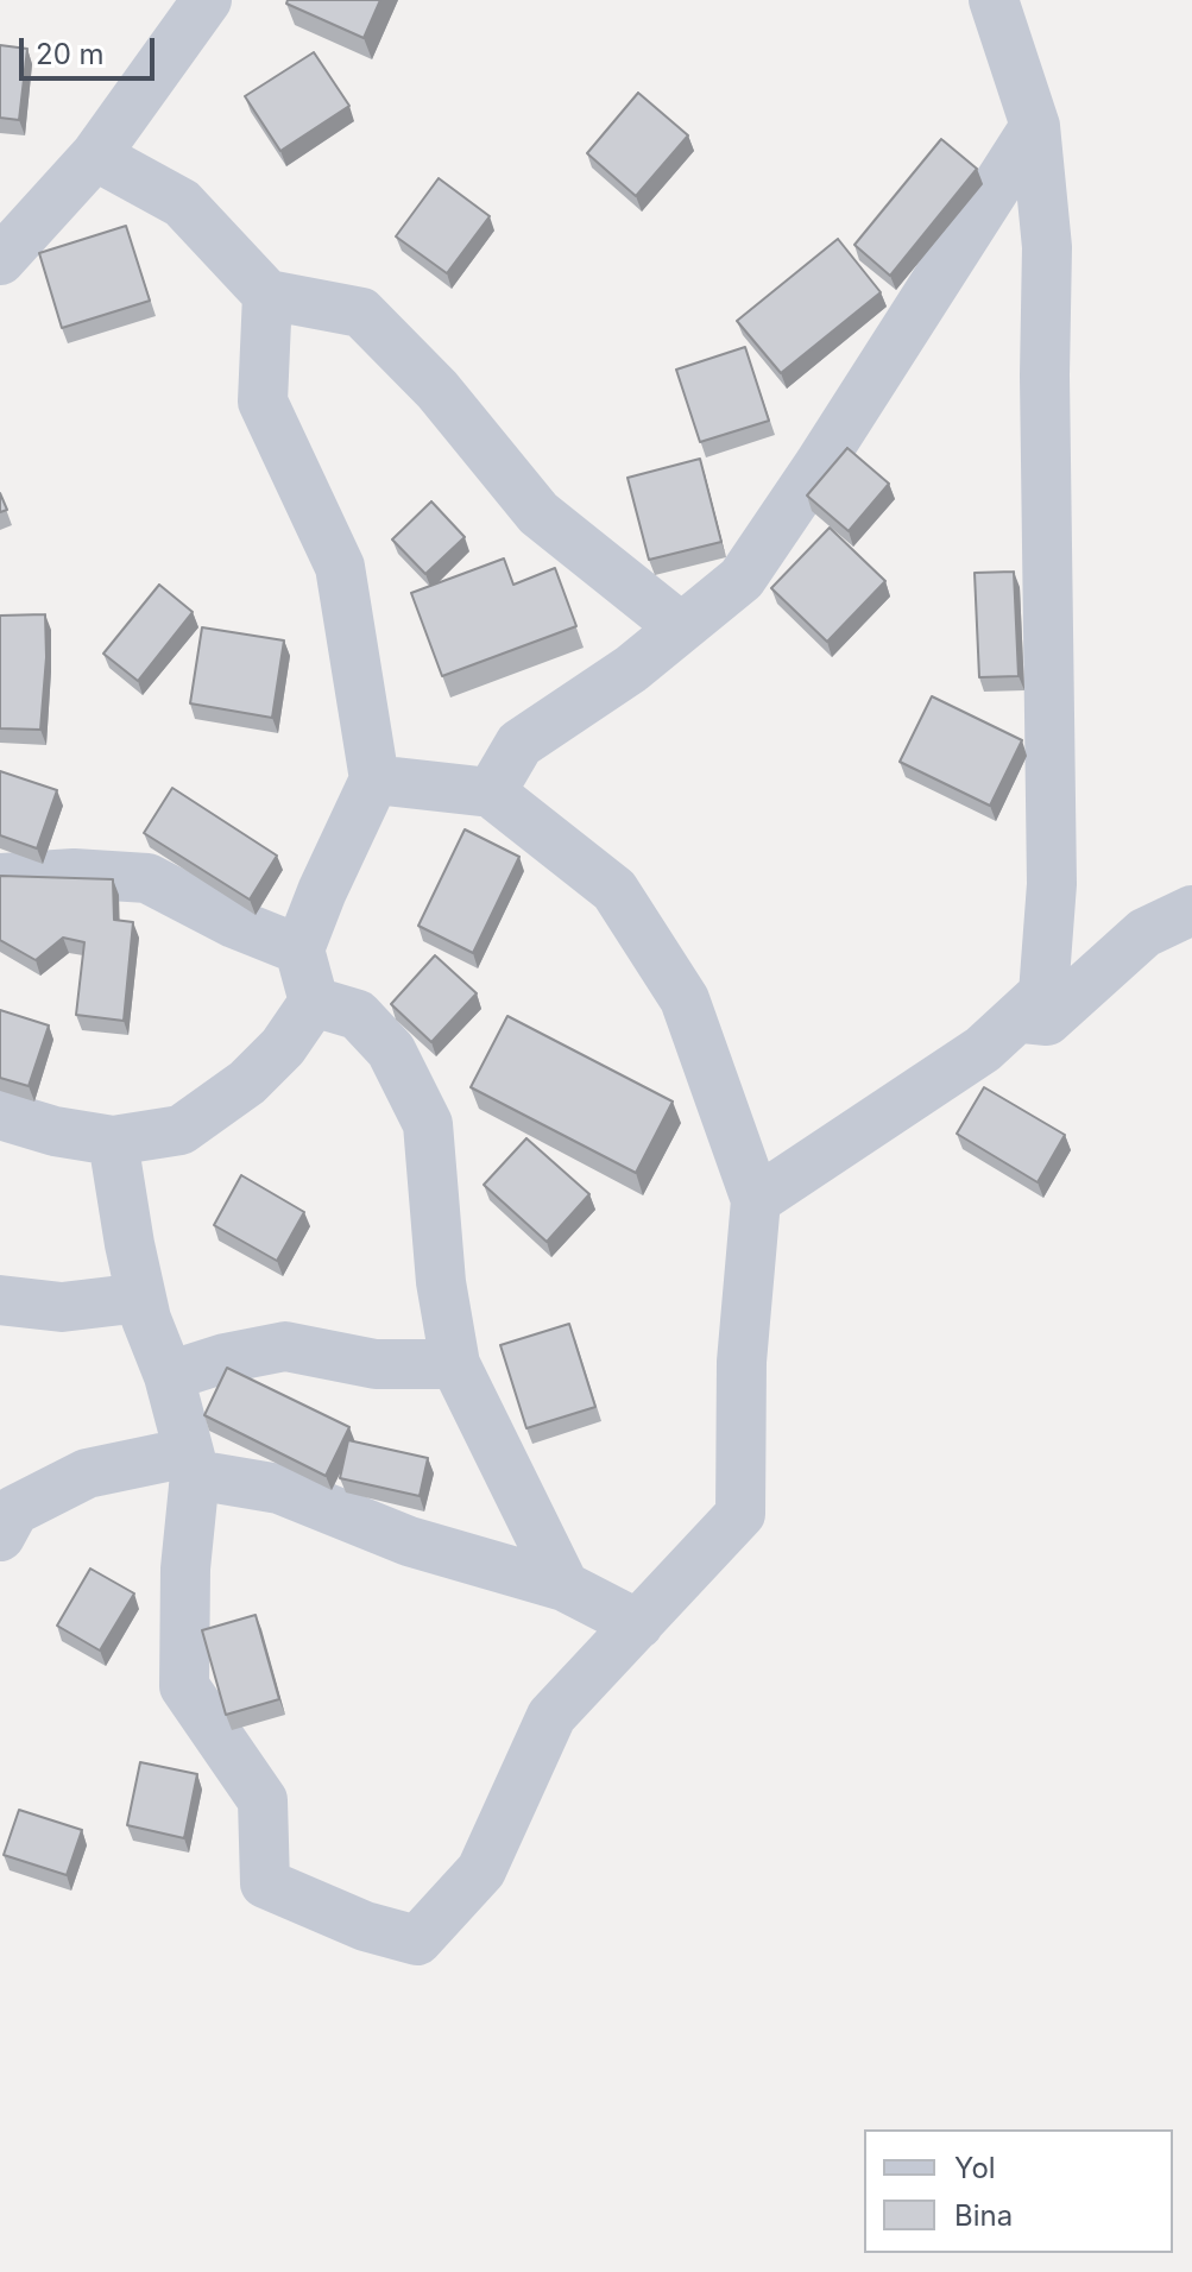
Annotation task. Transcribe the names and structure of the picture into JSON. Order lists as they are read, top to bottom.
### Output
{
  "legend": ["Yol", "Bina"],
  "scale_bar": "20 m"
}
